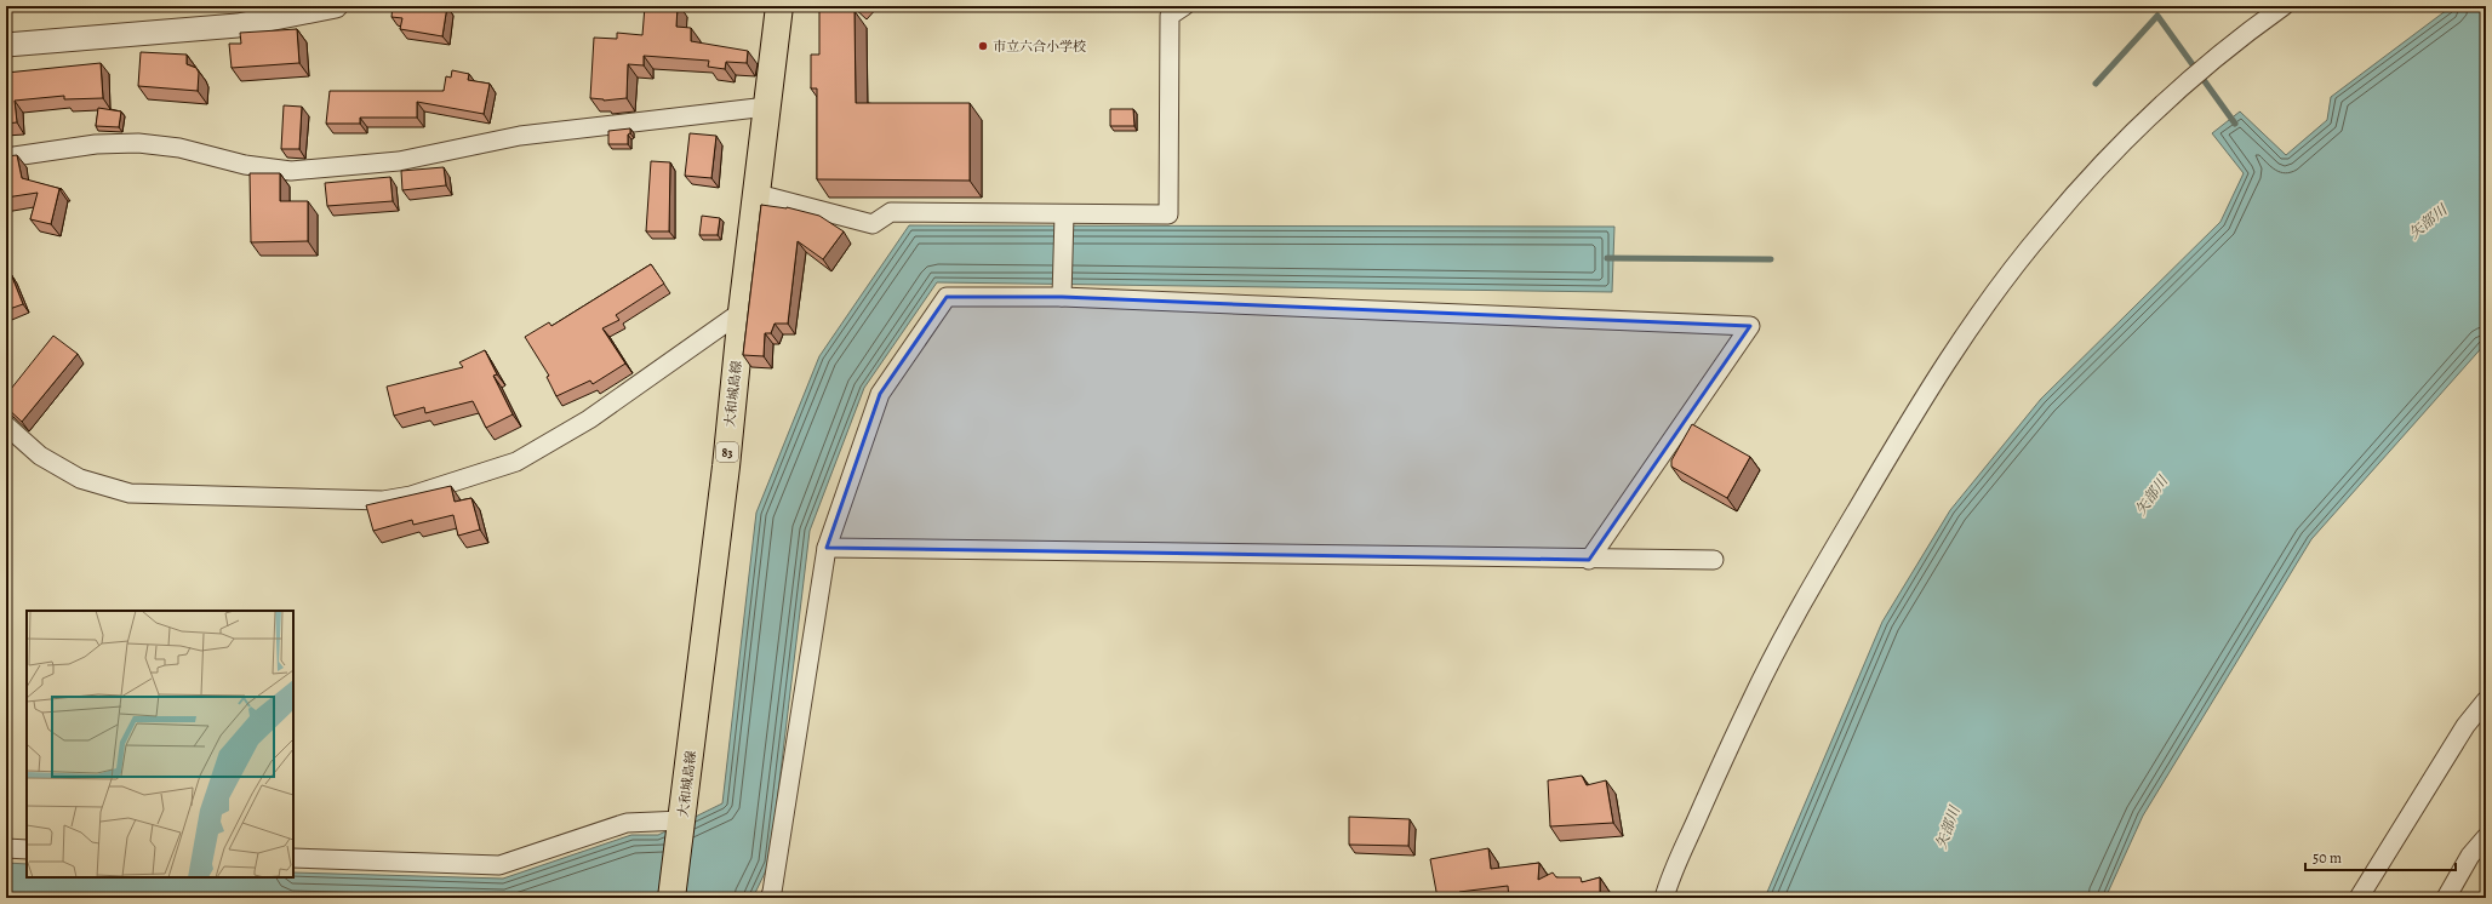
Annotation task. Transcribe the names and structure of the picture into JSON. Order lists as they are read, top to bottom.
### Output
{
  "streets": {
    "main road": ["大和城島線", "83"]
  },
  "water": ["矢部川"],
  "places": ["市立六合小学校"],
  "scale_bar": "50 m"
}
